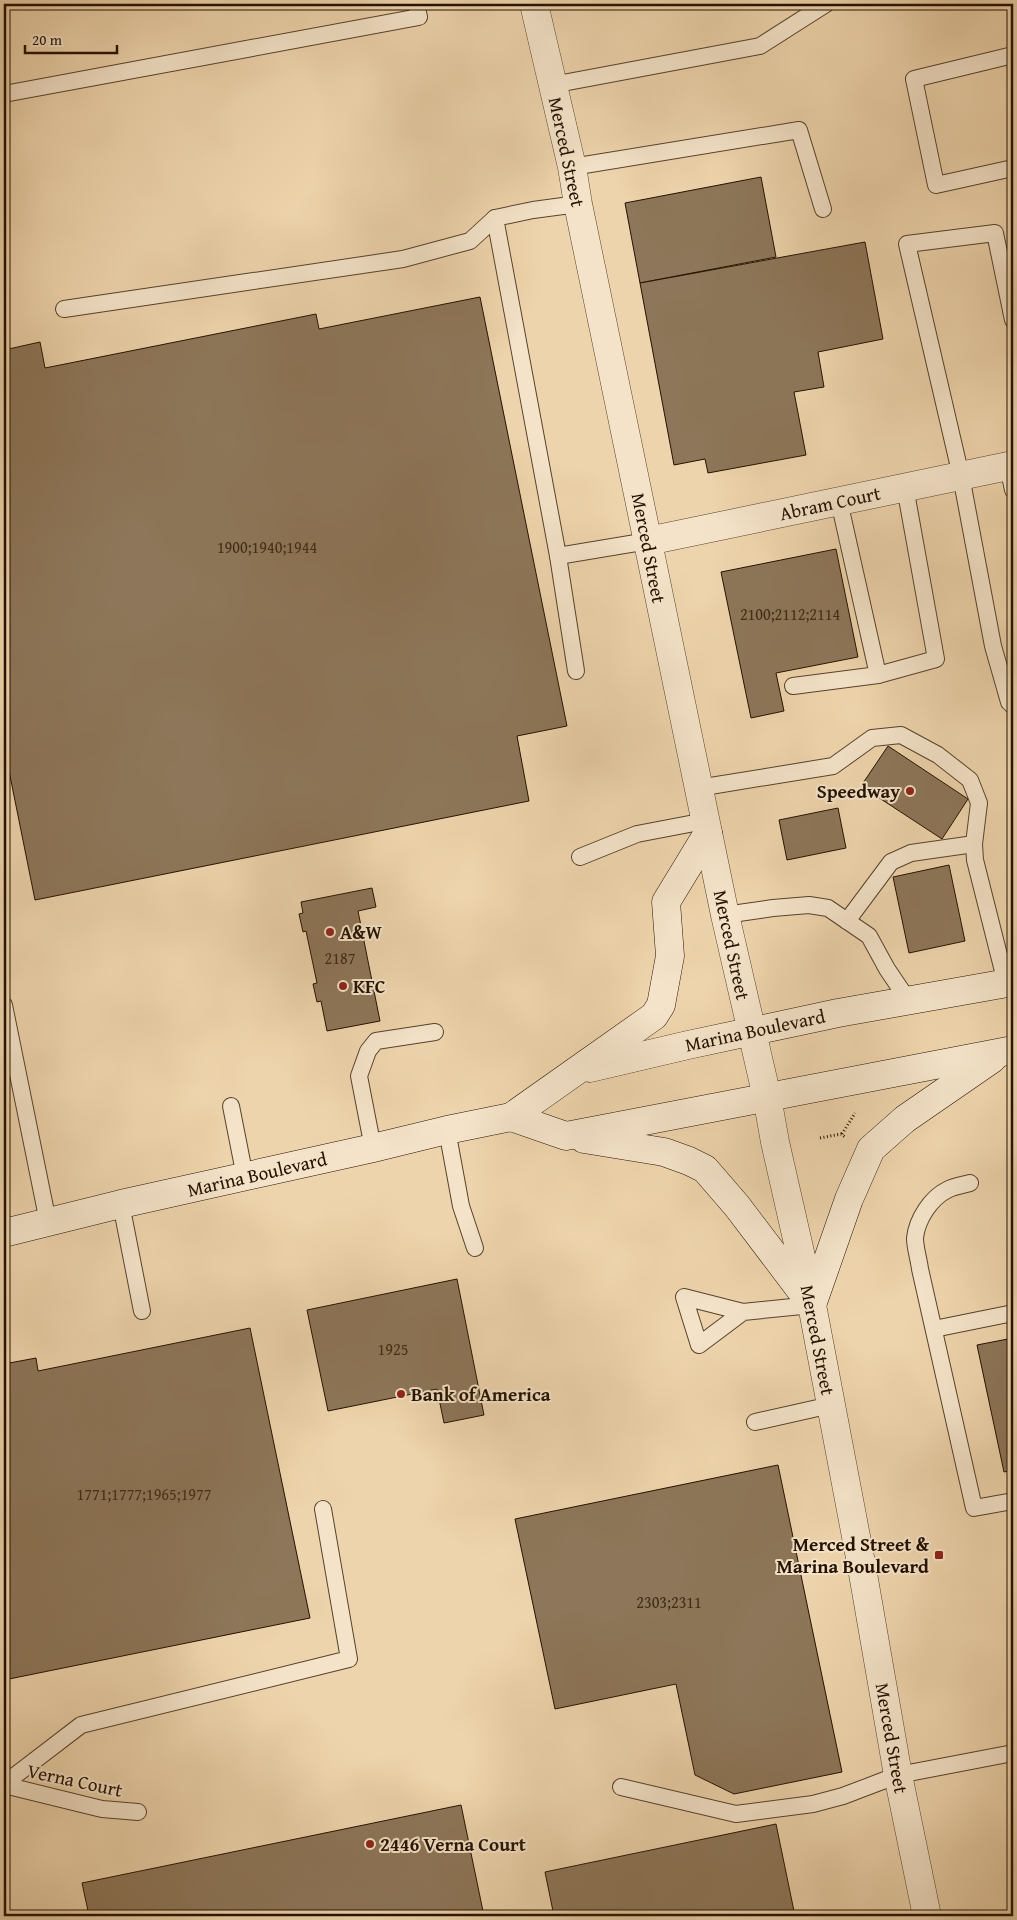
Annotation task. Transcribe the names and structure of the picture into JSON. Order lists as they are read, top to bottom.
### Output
{
  "streets": {
    "main road": ["Merced Street", "Abram Court", "Marina Boulevard"],
    "lane": ["Verna Court"]
  },
  "crossings": [
    ["Merced Street", "Abram Court"],
    ["Merced Street", "Marina Boulevard"]
  ],
  "places": {
    "other": [
      "Speedway",
      "A&W",
      "KFC",
      "Bank of America",
      "2446 Verna Court"
    ],
    "transit": ["Merced Street & Marina Boulevard"]
  },
  "house_numbers": [
    "1900;1940;1944",
    "2100;2112;2114",
    "2187",
    "1925",
    "1771;1777;1965;1977",
    "2303;2311"
  ],
  "scale_bar": "20 m"
}
